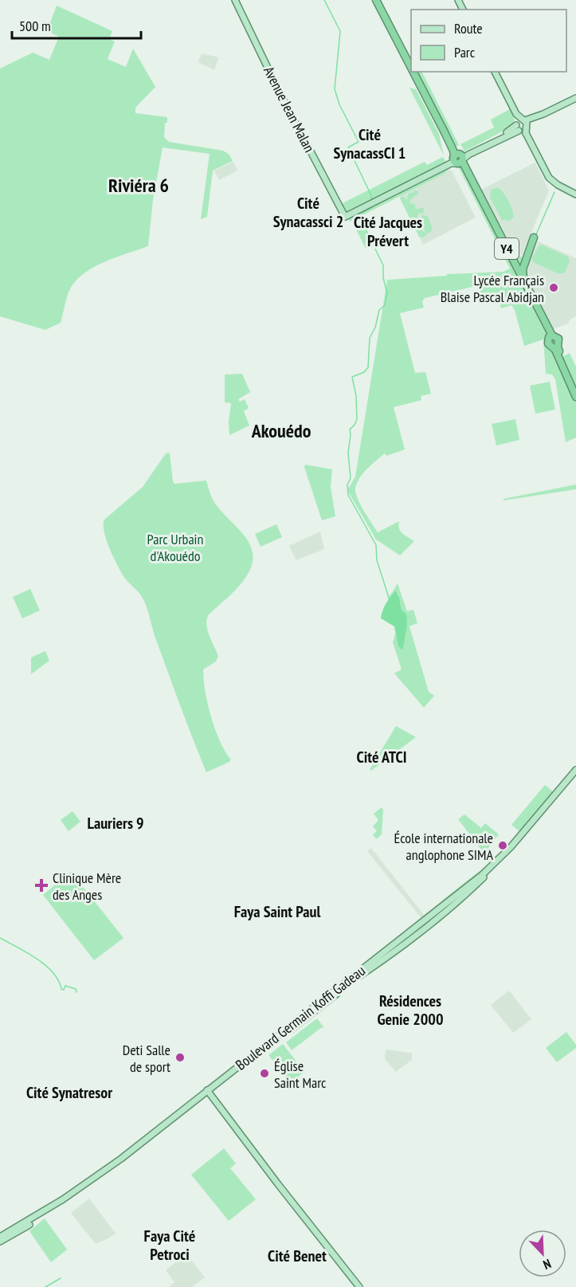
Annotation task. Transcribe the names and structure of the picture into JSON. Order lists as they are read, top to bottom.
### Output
{
  "streets": {
    "highway": ["Y4"],
    "main road": ["Avenue Jean Malan", "Boulevard Germain Koffi Gadeau"]
  },
  "crossings": [
    ["Avenue Jean Malan", "Y4"]
  ],
  "districts": [
    "Cité SynacassCI 1",
    "Riviéra 6",
    "Cité Synacassci 2",
    "Cité Jacques Prévert",
    "Akouédo",
    "Cité ATCI",
    "Lauriers 9",
    "Faya Saint Paul",
    "Résidences Genie 2000",
    "Cité Synatresor",
    "Faya Cité Petroci",
    "Cité Benet"
  ],
  "parks": ["Parc Urbain d'Akouédo"],
  "places": {
    "other": [
      "Lycée Français Blaise Pascal Abidjan",
      "École internationale anglophone SIMA",
      "Deti Salle de sport",
      "Église Saint Marc"
    ],
    "health": ["Clinique Mère des Anges"]
  },
  "legend": ["Route", "Parc"],
  "scale_bar": "500 m",
  "north": "bottom right"
}
